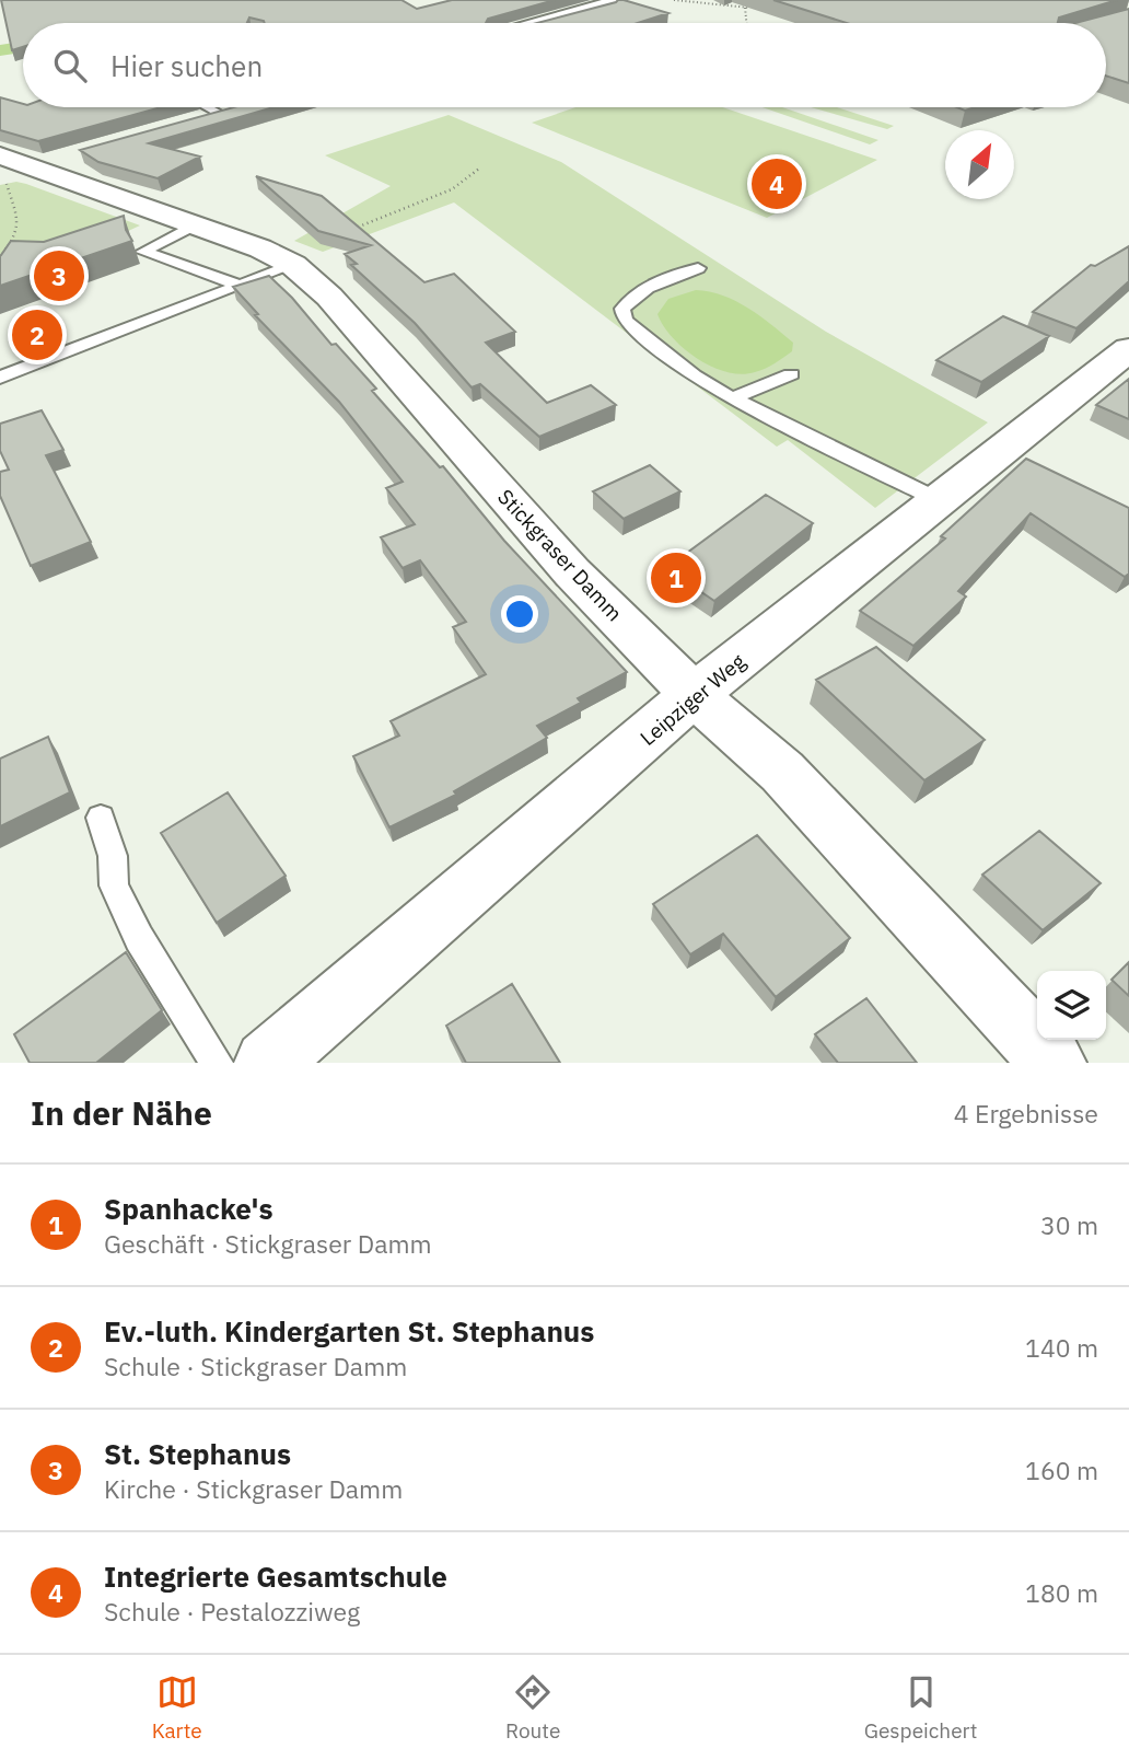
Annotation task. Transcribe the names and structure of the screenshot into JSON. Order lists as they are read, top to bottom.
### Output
{
  "streets": {
    "street": ["Stickgraser Damm", "Leipziger Weg"]
  },
  "crossings": [
    ["Stickgraser Damm", "Leipziger Weg"]
  ],
  "north": "top right",
  "page": {
    "search": "Hier suchen",
    "pins": [
      "4",
      "3",
      "2",
      "1"
    ],
    "heading": ["In der Nähe", "4 Ergebnisse"],
    "list": [
      {
        "mark": "1",
        "name": "Spanhacke's",
        "note": "Geschäft · Stickgraser Damm",
        "value": "30 m"
      },
      {
        "mark": "2",
        "name": "Ev.-luth. Kindergarten St. Stephanus",
        "note": "Schule · Stickgraser Damm",
        "value": "140 m"
      },
      {
        "mark": "3",
        "name": "St. Stephanus",
        "note": "Kirche · Stickgraser Damm",
        "value": "160 m"
      },
      {
        "mark": "4",
        "name": "Integrierte Gesamtschule",
        "note": "Schule · Pestalozziweg",
        "value": "180 m"
      }
    ],
    "nav": ["Karte", "Route", "Gespeichert"]
  }
}
